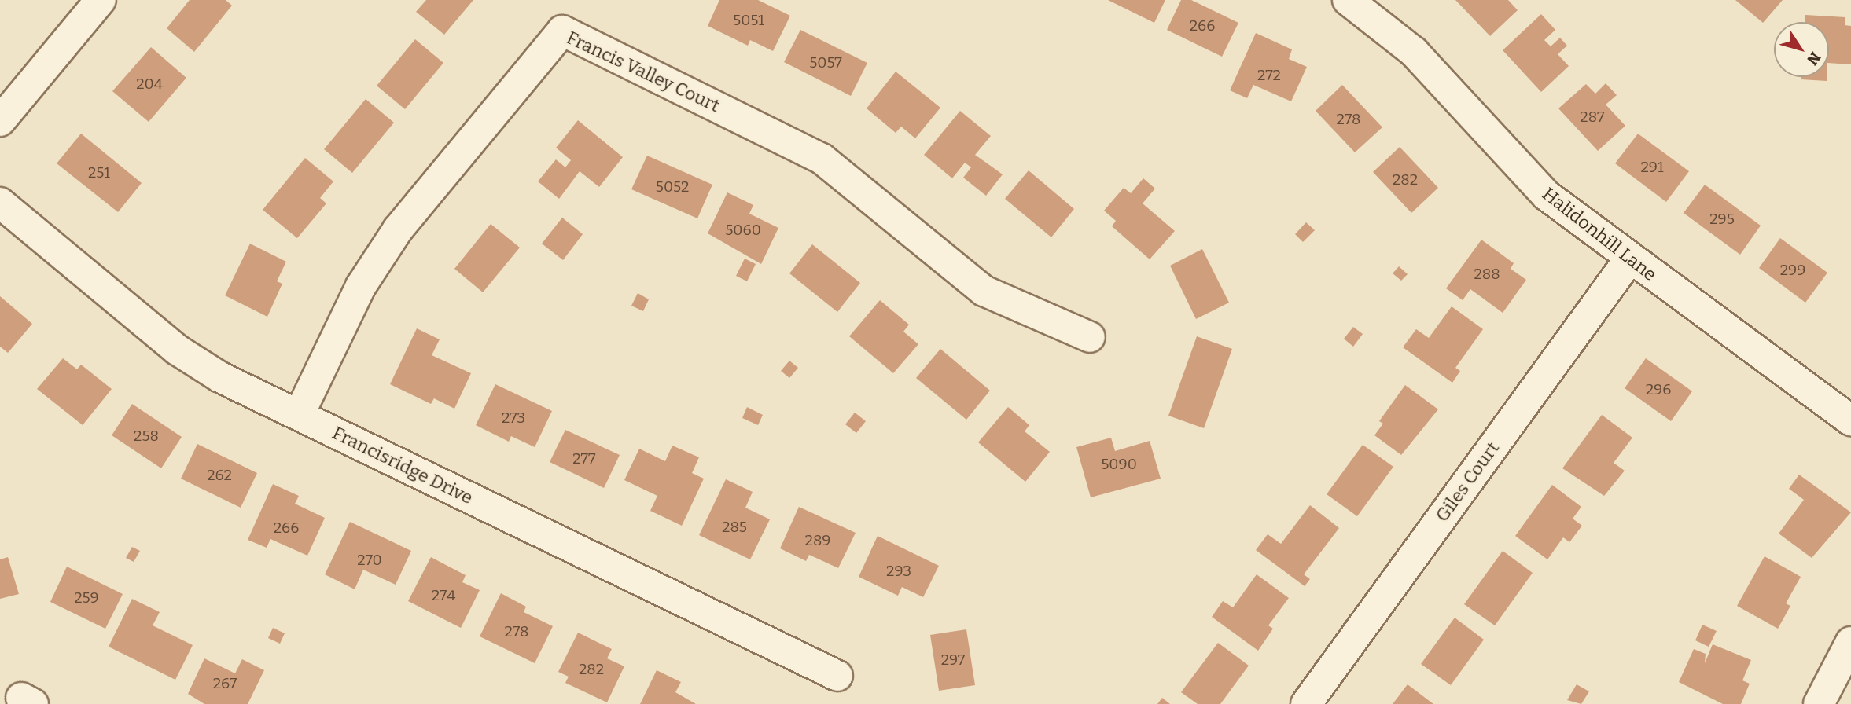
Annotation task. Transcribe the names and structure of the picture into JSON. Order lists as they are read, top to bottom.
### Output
{
  "streets": {
    "street": [
      "Francis Valley Court",
      "Halidonhill Lane",
      "Francisridge Drive",
      "Giles Court"
    ]
  },
  "crossings": [
    ["Francis Valley Court", "Francisridge Drive"],
    ["Halidonhill Lane", "Giles Court"]
  ],
  "house_numbers": [
    "5051",
    "266",
    "5057",
    "272",
    "204",
    "287",
    "278",
    "291",
    "251",
    "282",
    "5052",
    "295",
    "5060",
    "299",
    "288",
    "296",
    "273",
    "258",
    "277",
    "5090",
    "262",
    "285",
    "266",
    "289",
    "270",
    "293",
    "274",
    "259",
    "278",
    "297",
    "282",
    "267"
  ],
  "north": "bottom right"
}
